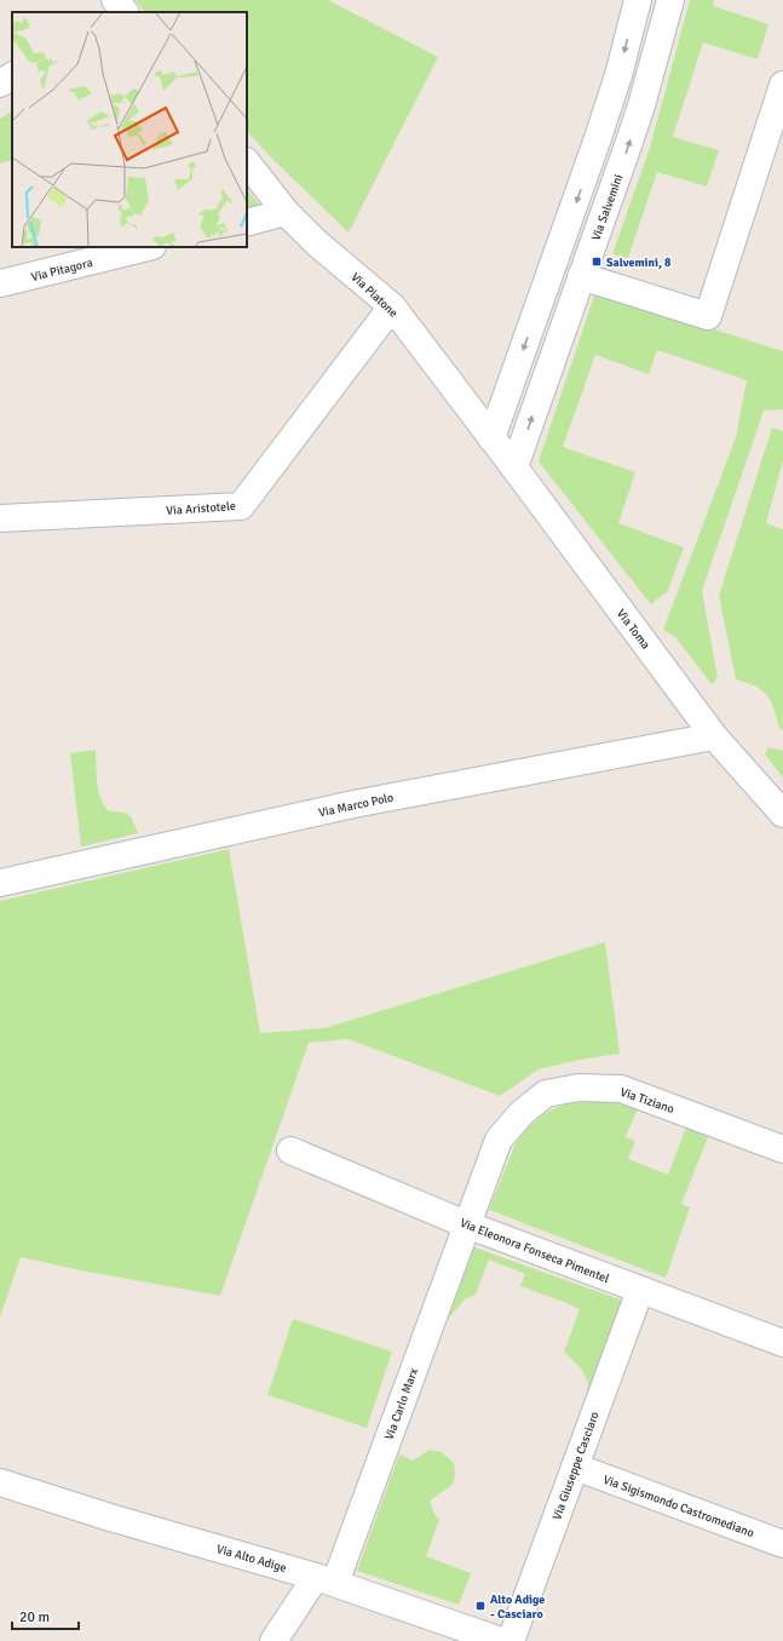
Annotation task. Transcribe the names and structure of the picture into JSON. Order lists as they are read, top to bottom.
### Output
{
  "streets": {
    "street": [
      "Via Salvemini",
      "Via Pitagora",
      "Via Platone",
      "Via Aristotele",
      "Via Toma",
      "Via Marco Polo",
      "Via Tiziano",
      "Via Eleonora Fonseca Pimentel",
      "Via Carlo Marx",
      "Via Giuseppe Casciaro",
      "Via Sigismondo Castromediano",
      "Via Alto Adige"
    ]
  },
  "crossings": [
    ["Via Salvemini", "Via Toma"],
    ["Via Platone", "Via Aristotele"],
    ["Via Platone", "Via Toma"],
    ["Via Toma", "Via Marco Polo"],
    ["Via Tiziano", "Via Eleonora Fonseca Pimentel"],
    ["Via Tiziano", "Via Carlo Marx"],
    ["Via Eleonora Fonseca Pimentel", "Via Carlo Marx"],
    ["Via Eleonora Fonseca Pimentel", "Via Giuseppe Casciaro"],
    ["Via Carlo Marx", "Via Alto Adige"],
    ["Via Giuseppe Casciaro", "Via Sigismondo Castromediano"]
  ],
  "places": {
    "transit": ["Salvemini, 8", "Alto Adige - Casciaro"]
  },
  "scale_bar": "20 m"
}
